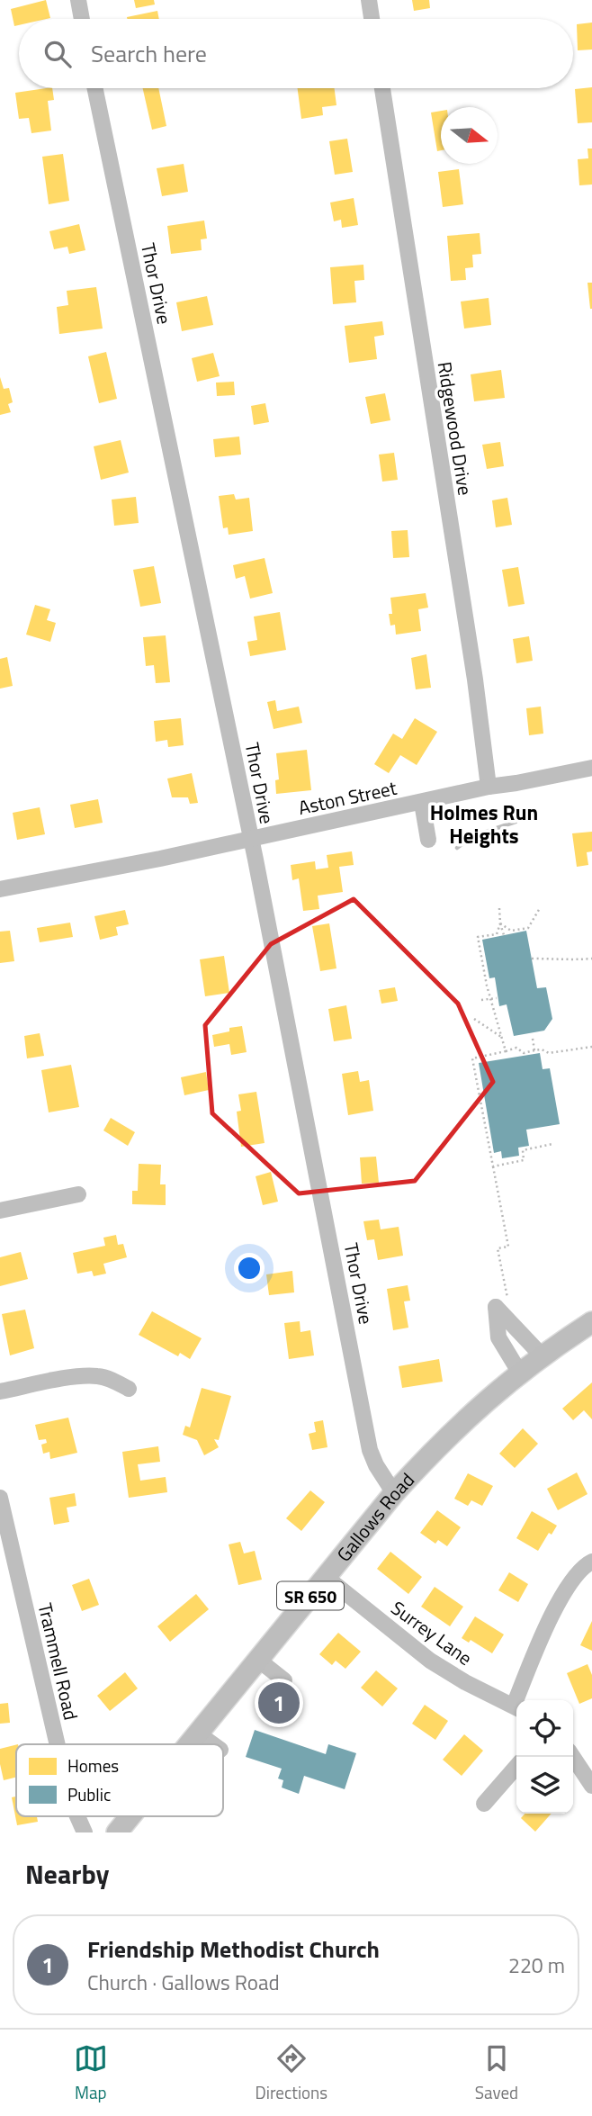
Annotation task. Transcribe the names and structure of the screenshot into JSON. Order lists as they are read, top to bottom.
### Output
{
  "streets": {
    "main road": ["Gallows Road", "SR 650"],
    "street": [
      "Thor Drive",
      "Ridgewood Drive",
      "Aston Street",
      "Surrey Lane",
      "Trammell Road"
    ]
  },
  "crossings": [
    ["Thor Drive", "Aston Street"],
    ["Thor Drive", "Gallows Road"],
    ["Ridgewood Drive", "Aston Street"],
    ["Gallows Road", "Surrey Lane"]
  ],
  "districts": ["Holmes Run Heights"],
  "legend": ["Homes", "Public"],
  "north": "right",
  "page": {
    "search": "Search here",
    "pins": "1",
    "heading": "Nearby",
    "list": [
      {
        "mark": "1",
        "name": "Friendship Methodist Church",
        "note": "Church · Gallows Road",
        "value": "220 m"
      }
    ],
    "nav": ["Map", "Directions", "Saved"]
  }
}
